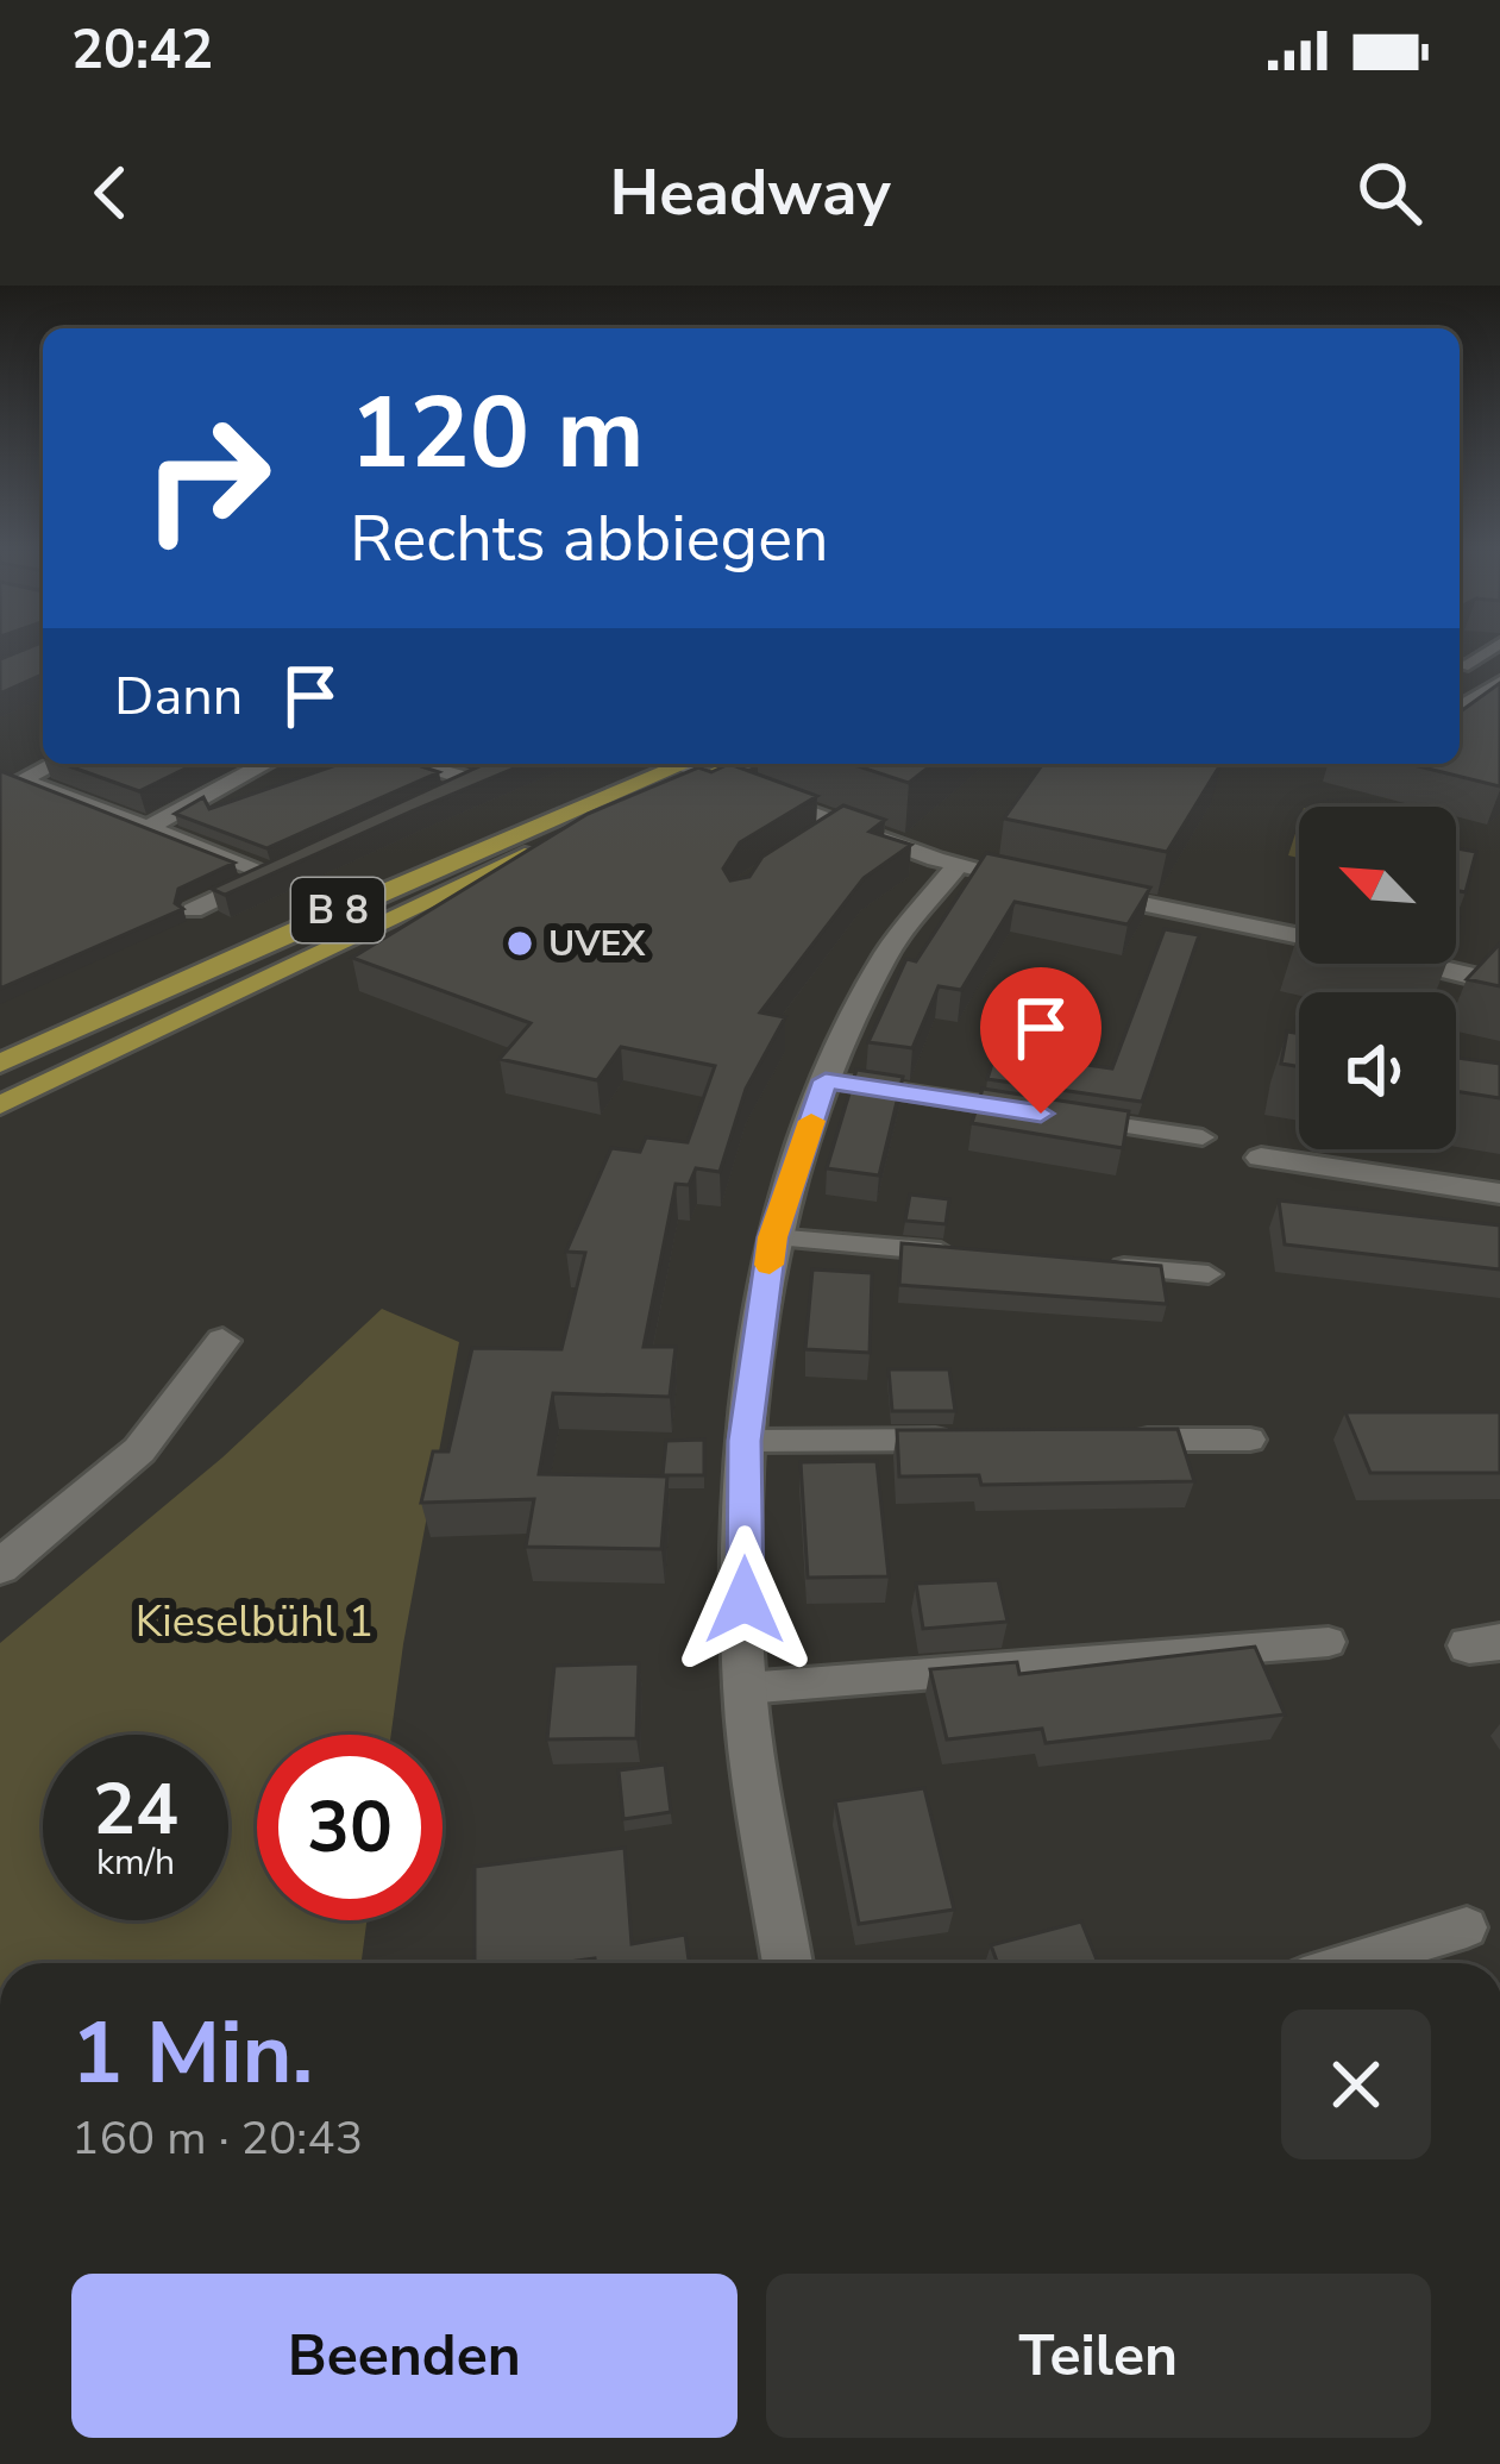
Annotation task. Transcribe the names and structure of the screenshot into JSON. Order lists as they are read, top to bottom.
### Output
{
  "streets": {
    "main road": ["B 8"]
  },
  "parks": ["Kieselbühl 1"],
  "places": ["UVEX"],
  "north": "top left",
  "page": {
    "status": "20:42",
    "header": "Headway",
    "turn": ["120 m", "Rechts abbiegen"],
    "then": "Dann",
    "speed": "24 km/h",
    "limit": "30",
    "heading": ["1 Min.", "160 m · 20:43"],
    "buttons": ["Beenden", "Teilen"]
  }
}
